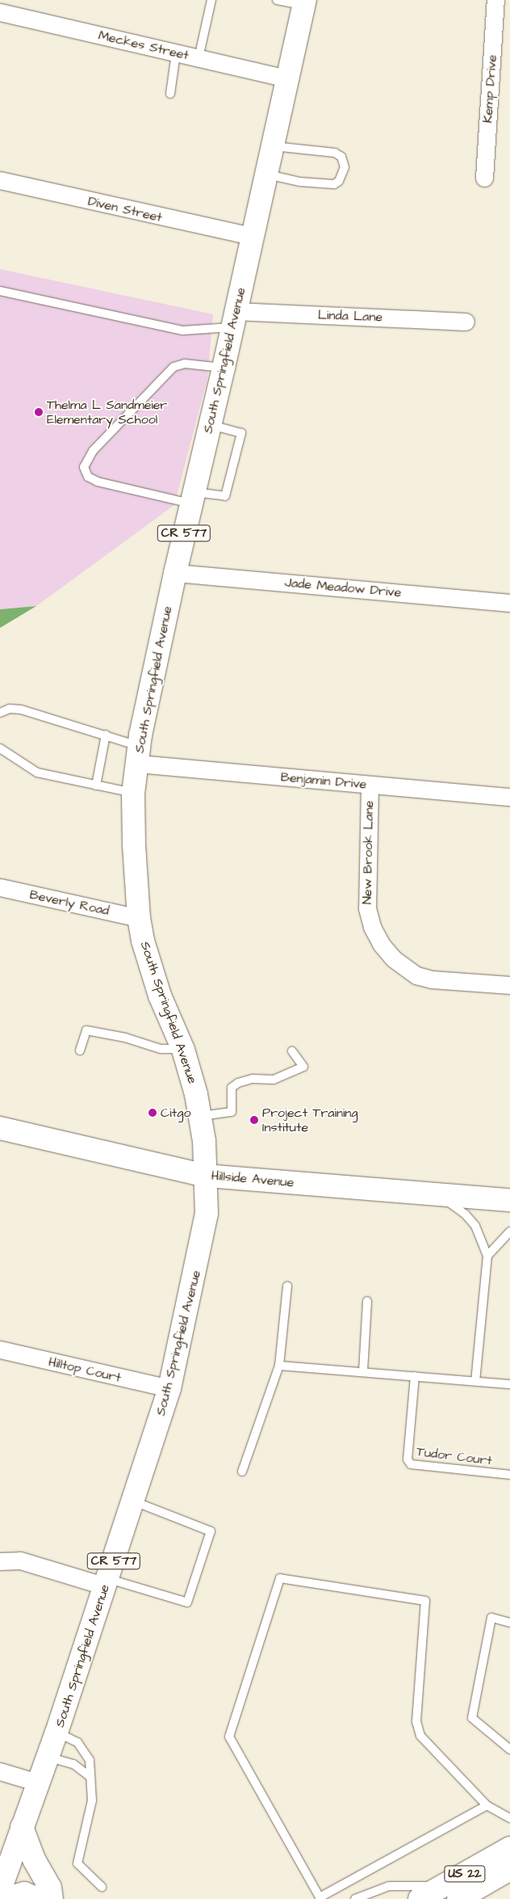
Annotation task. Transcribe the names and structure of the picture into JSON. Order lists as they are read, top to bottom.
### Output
{
  "streets": {
    "main road": [
      "South Springfield Avenue",
      "CR 577",
      "Hillside Avenue",
      "US 22"
    ],
    "street": [
      "Meckes Street",
      "Kemp Drive",
      "Diven Street",
      "Linda Lane",
      "Jade Meadow Drive",
      "Benjamin Drive",
      "New Brook Lane",
      "Beverly Road",
      "Hilltop Court"
    ],
    "lane": ["Tudor Court"]
  },
  "crossings": [
    ["Meckes Street", "South Springfield Avenue"],
    ["Diven Street", "South Springfield Avenue"],
    ["Linda Lane", "South Springfield Avenue"],
    ["South Springfield Avenue", "Jade Meadow Drive"],
    ["South Springfield Avenue", "Benjamin Drive"],
    ["South Springfield Avenue", "Beverly Road"],
    ["South Springfield Avenue", "Hillside Avenue"],
    ["South Springfield Avenue", "Hilltop Court"],
    ["Benjamin Drive", "New Brook Lane"]
  ],
  "places": ["Thelma L Sandmeier Elementary School", "Citgo", "Project Training Institute"]
}
